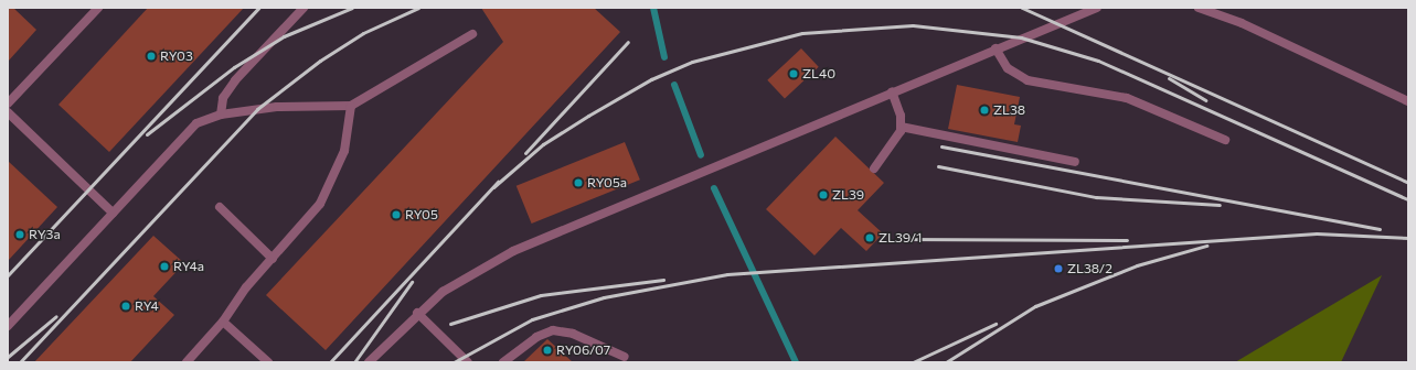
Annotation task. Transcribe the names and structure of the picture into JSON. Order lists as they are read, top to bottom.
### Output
{
  "places": [
    "RY03",
    "ZL40",
    "ZL38",
    "RY05a",
    "ZL39",
    "RY05",
    "RY3a",
    "ZL39/1",
    "RY4a",
    "ZL38/2",
    "RY4",
    "RY06/07"
  ]
}
